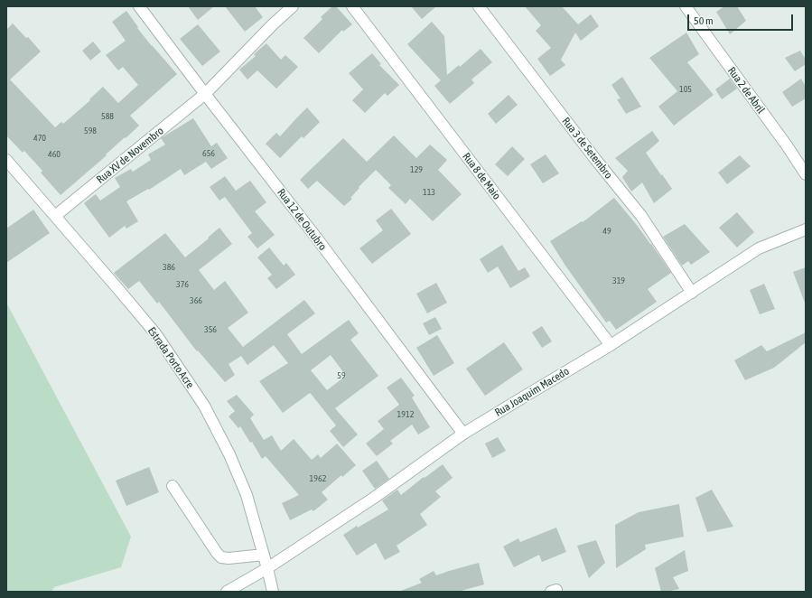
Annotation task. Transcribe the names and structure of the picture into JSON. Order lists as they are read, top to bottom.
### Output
{
  "streets": {
    "street": [
      "Rua 2 de Abril",
      "Rua 3 de Setembro",
      "Rua XV de Novembro",
      "Rua 8 de Maio",
      "Rua 12 de Outubro",
      "Estrada Porto Acre",
      "Rua Joaquim Macedo"
    ]
  },
  "crossings": [
    ["Rua 3 de Setembro", "Rua Joaquim Macedo"],
    ["Rua XV de Novembro", "Rua 12 de Outubro"],
    ["Rua XV de Novembro", "Estrada Porto Acre"],
    ["Rua 8 de Maio", "Rua Joaquim Macedo"],
    ["Rua 12 de Outubro", "Rua Joaquim Macedo"],
    ["Estrada Porto Acre", "Rua Joaquim Macedo"]
  ],
  "house_numbers": [
    "105",
    "588",
    "598",
    "470",
    "656",
    "460",
    "129",
    "113",
    "49",
    "386",
    "319",
    "376",
    "366",
    "356",
    "59",
    "1912",
    "1962"
  ],
  "scale_bar": "50 m"
}
